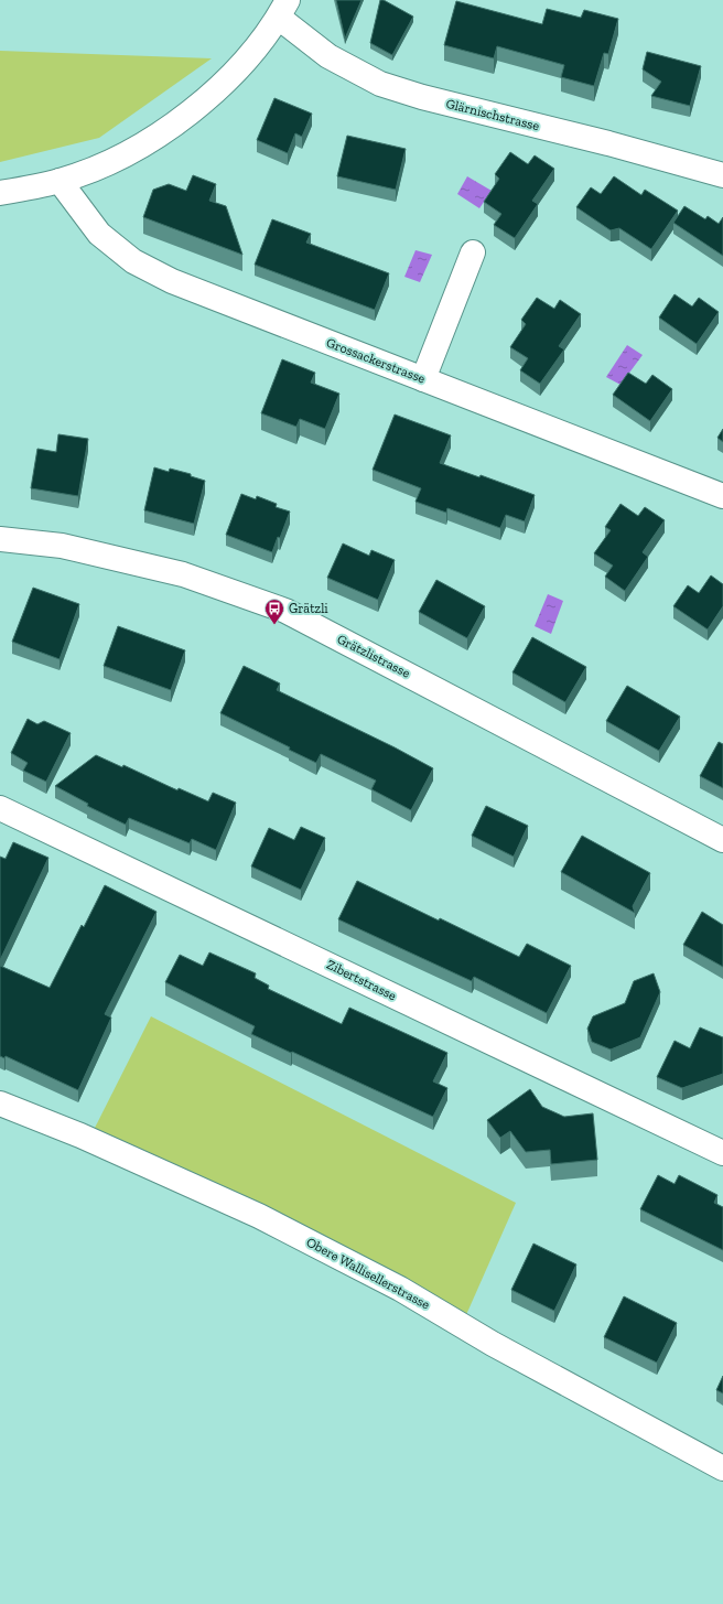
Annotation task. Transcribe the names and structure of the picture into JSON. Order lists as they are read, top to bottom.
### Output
{
  "streets": {
    "street": [
      "Glärnischstrasse",
      "Grossackerstrasse",
      "Grätzlistrasse",
      "Zibertstrasse",
      "Obere Wallisellerstrasse"
    ]
  },
  "places": {
    "bus stop": ["Grätzli"]
  }
}
